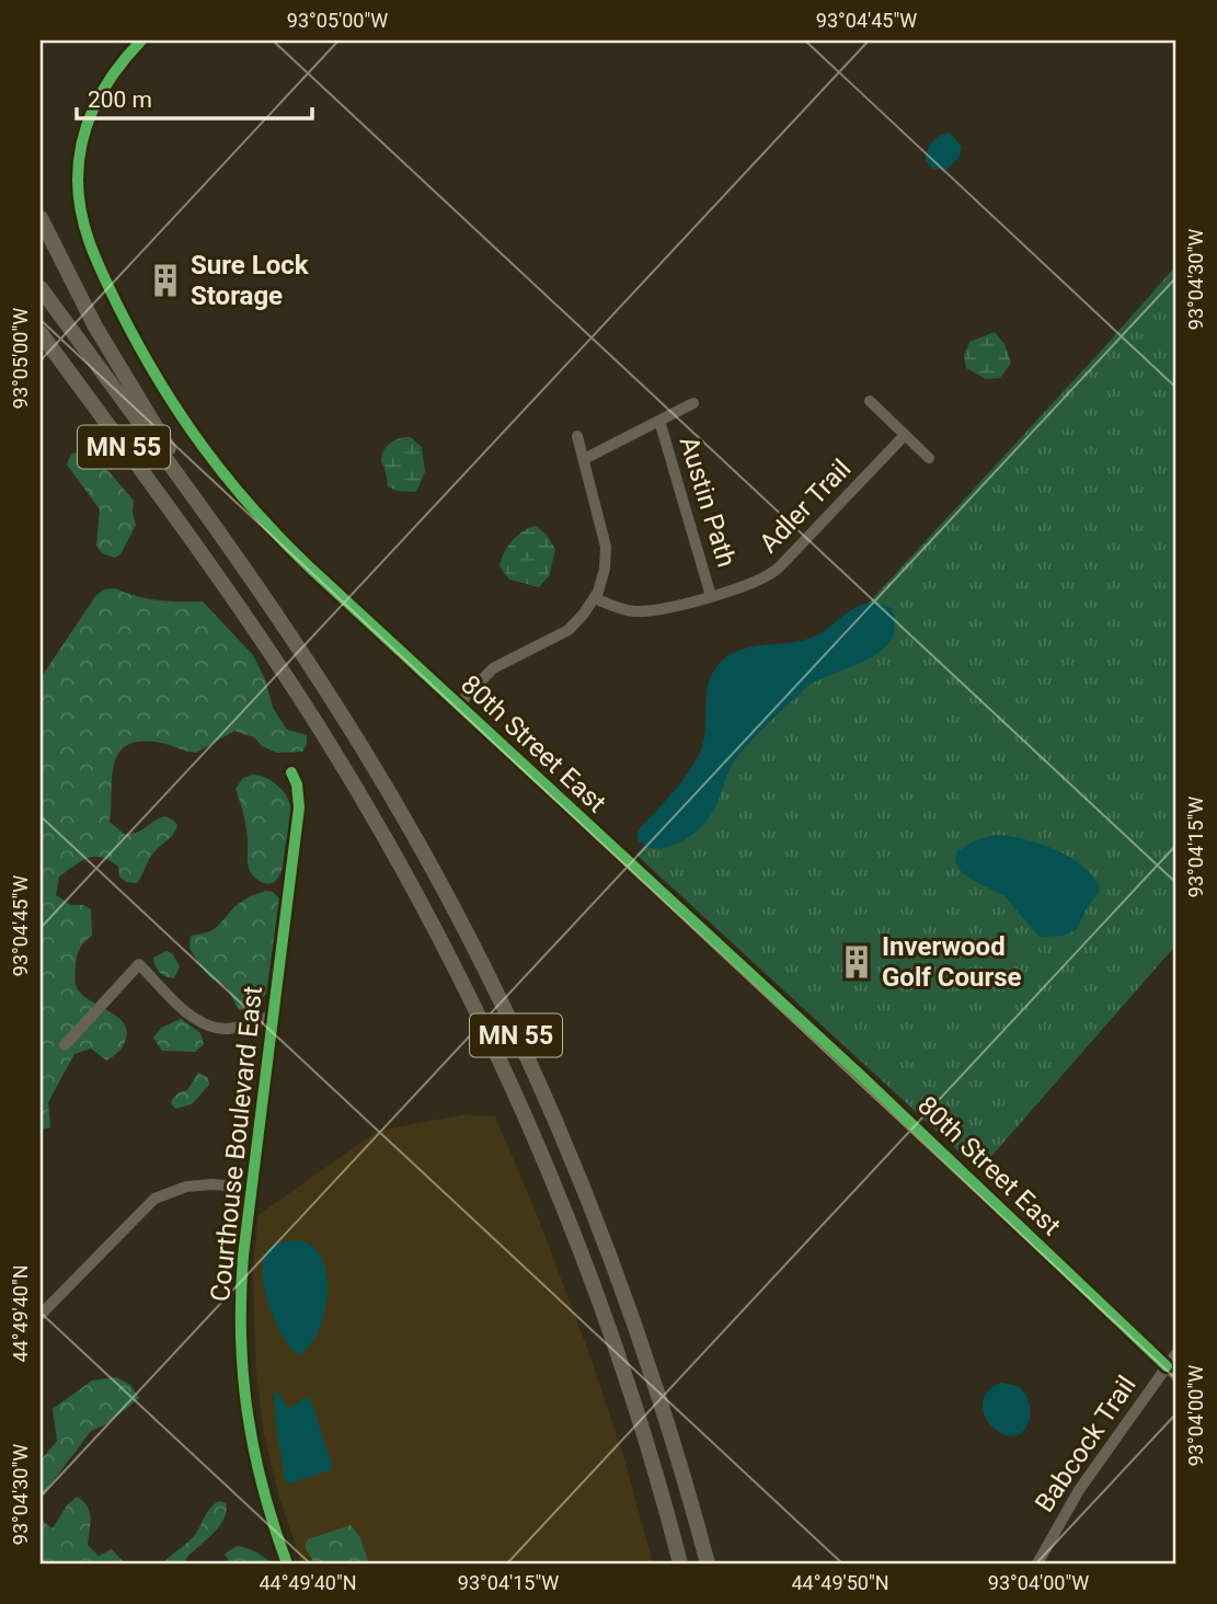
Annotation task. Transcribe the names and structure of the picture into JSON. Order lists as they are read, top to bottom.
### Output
{
  "streets": {
    "highway": ["MN 55"],
    "street": [
      "Austin Path",
      "Adler Trail",
      "80th Street East",
      "Courthouse Boulevard East",
      "Babcock Trail"
    ]
  },
  "crossings": [
    ["Austin Path", "Adler Trail"],
    ["80th Street East", "Babcock Trail"]
  ],
  "places": {
    "building": ["Sure Lock Storage", "Inverwood Golf Course"]
  },
  "scale_bar": "200 m",
  "coordinates": [
    "93°05'00\"W",
    "93°04'45\"W",
    "93°04'30\"W",
    "93°04'15\"W",
    "44°49'40\"N",
    "93°04'00\"W",
    "44°49'50\"N"
  ]
}
